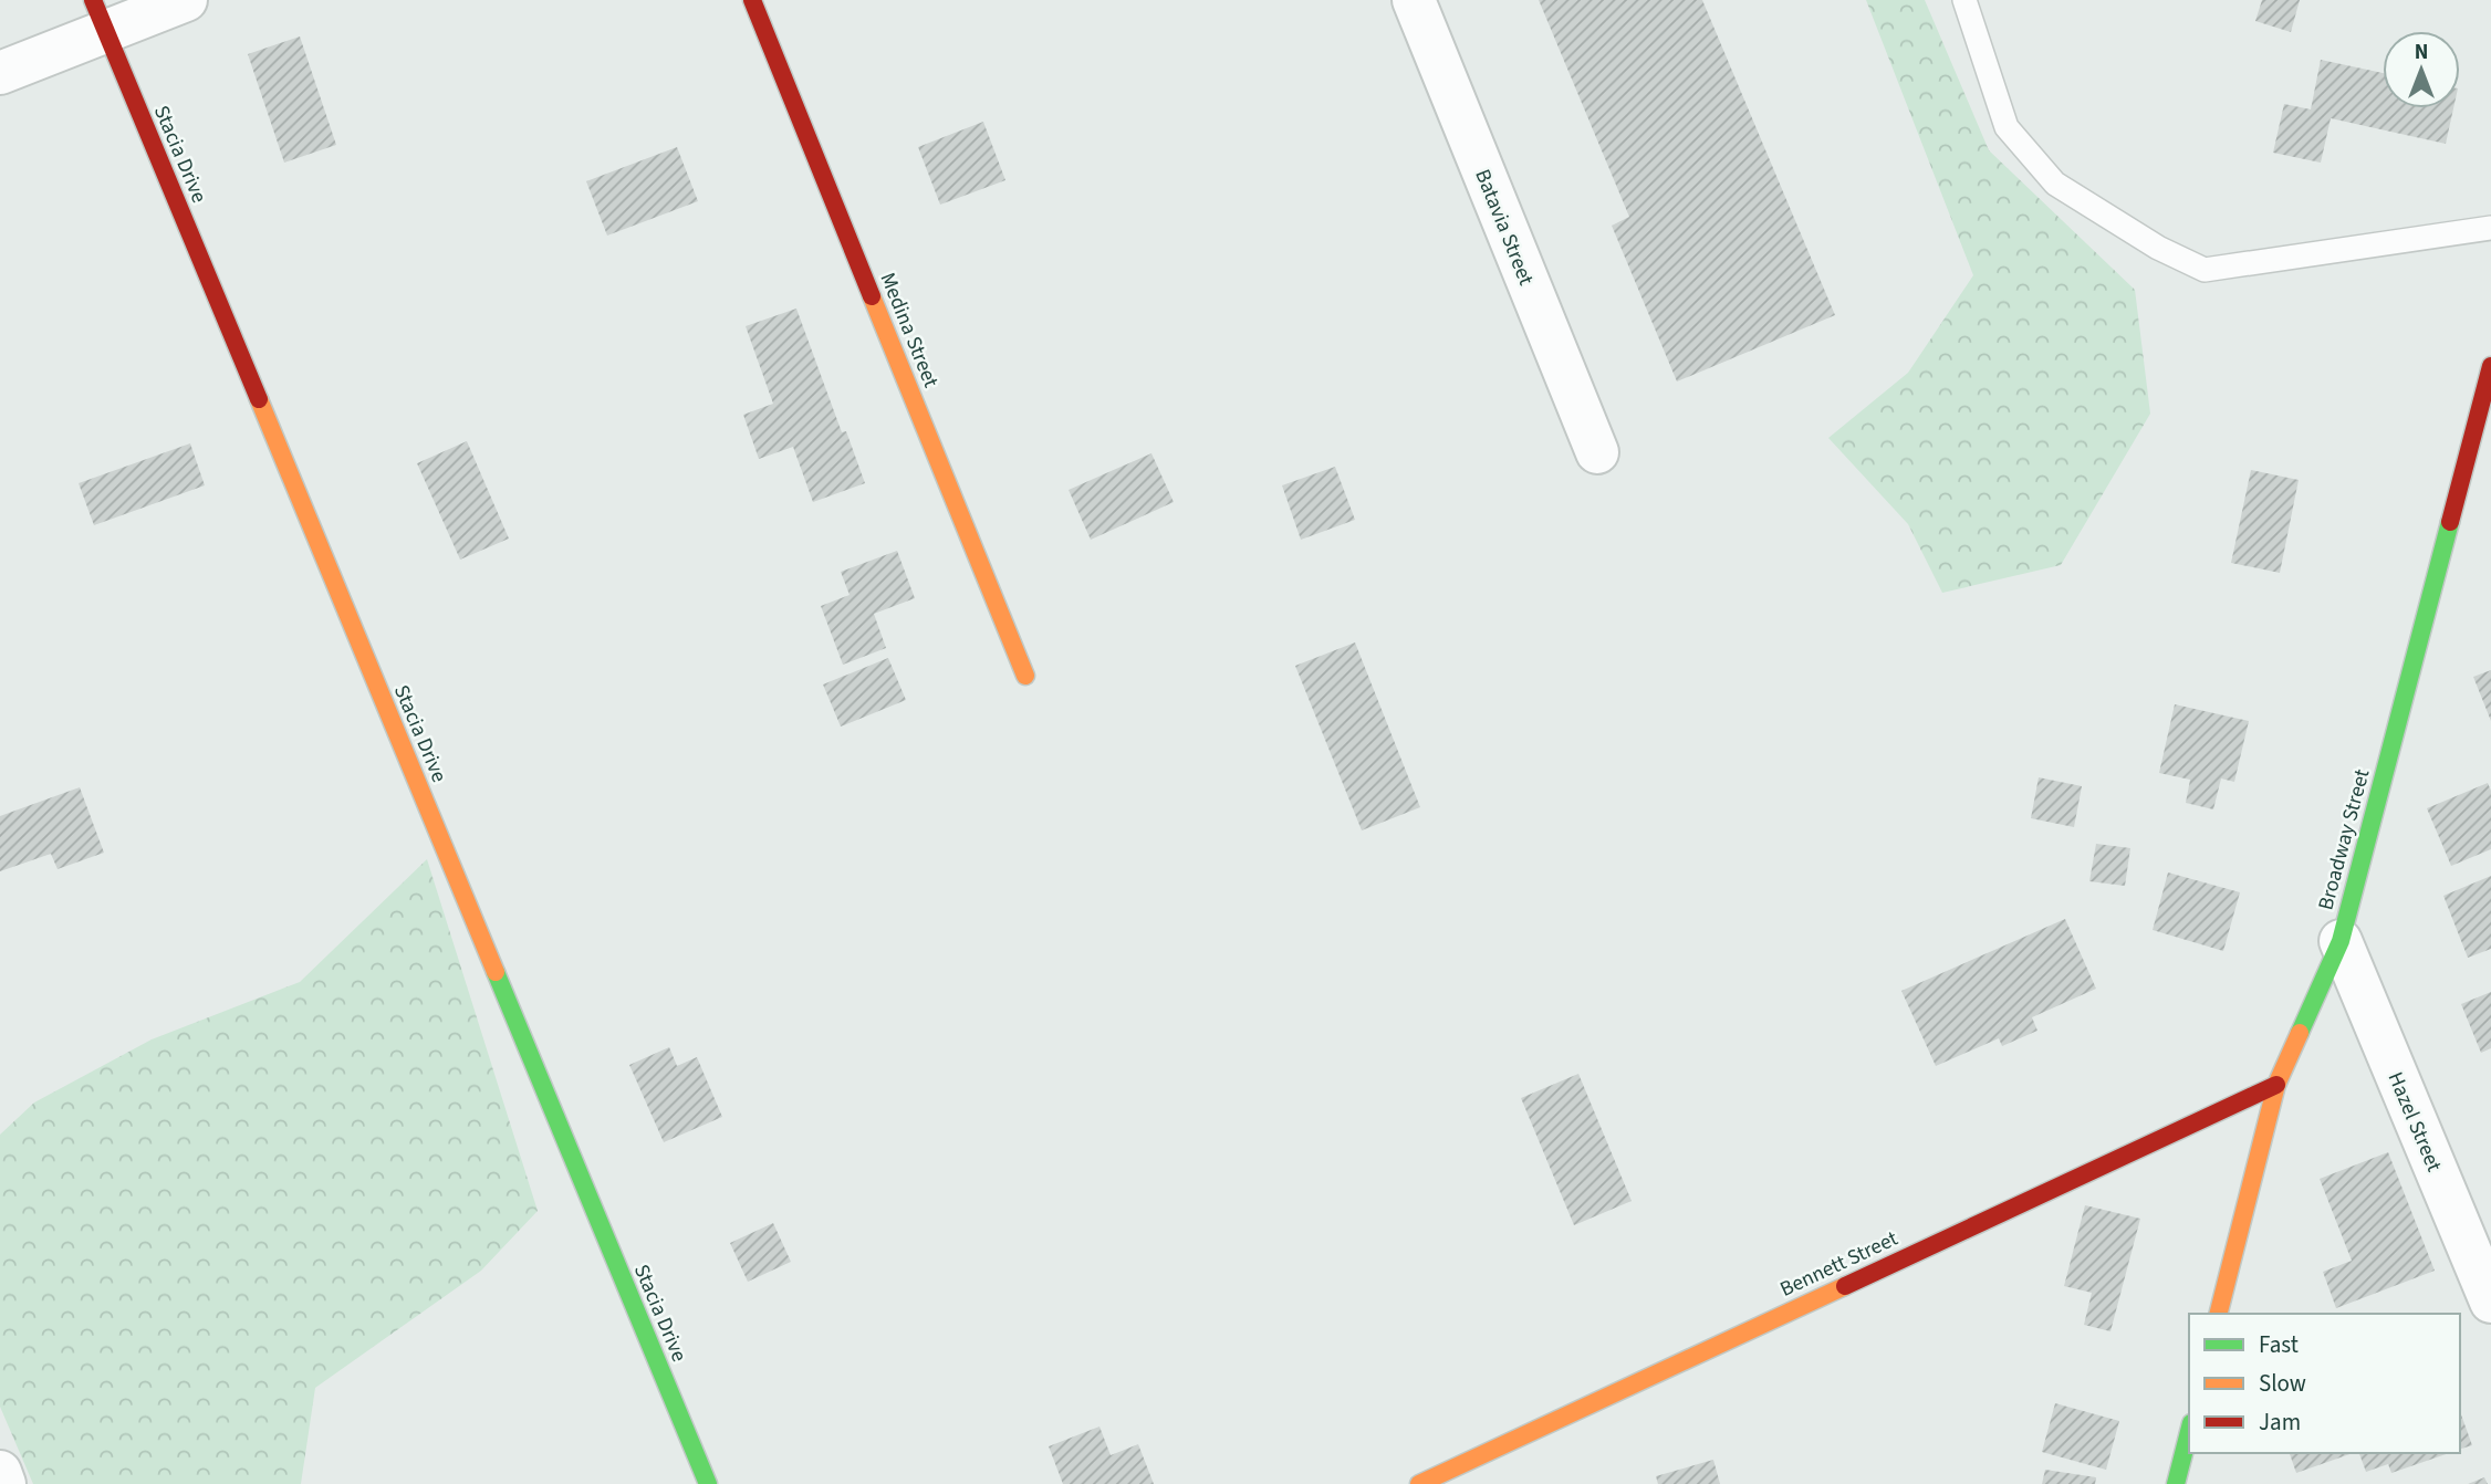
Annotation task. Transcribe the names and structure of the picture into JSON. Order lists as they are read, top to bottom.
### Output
{
  "streets": {
    "street": [
      "Stacia Drive",
      "Batavia Street",
      "Medina Street",
      "Broadway Street",
      "Hazel Street",
      "Bennett Street"
    ]
  },
  "crossings": [
    ["Broadway Street", "Hazel Street"],
    ["Broadway Street", "Bennett Street"]
  ],
  "legend": ["Fast", "Slow", "Jam"],
  "north": "top"
}
